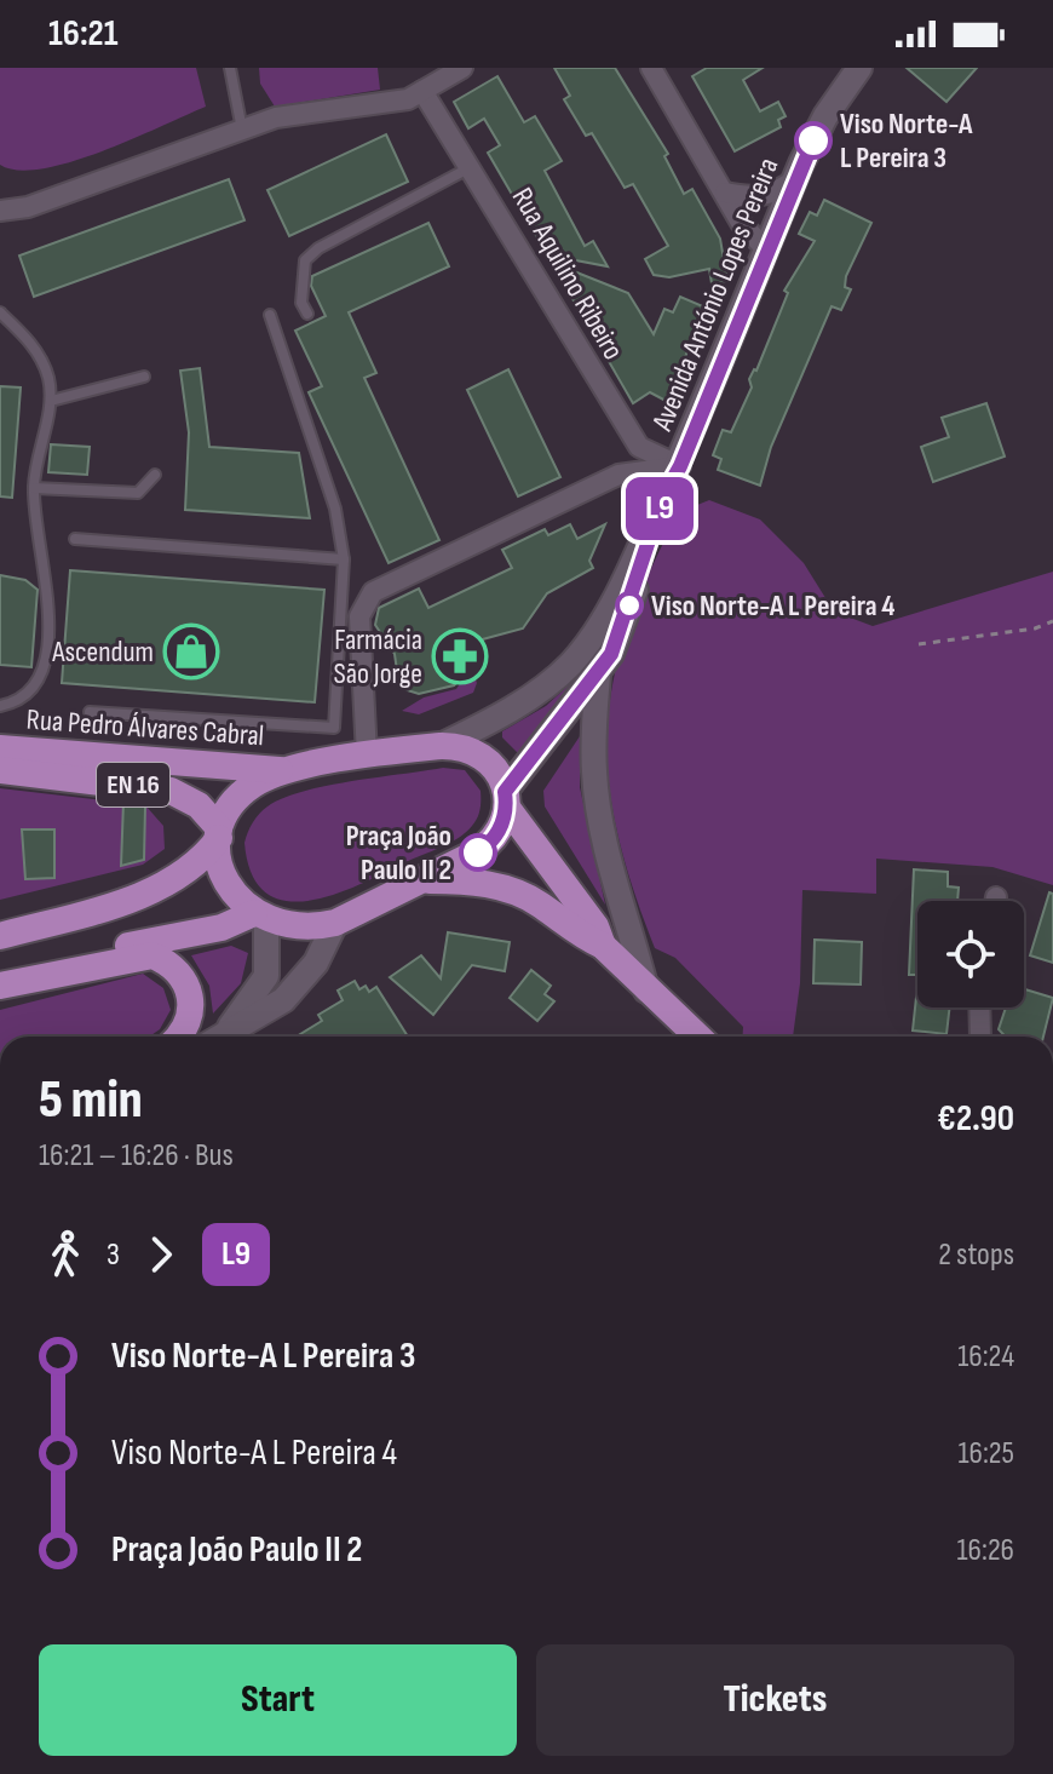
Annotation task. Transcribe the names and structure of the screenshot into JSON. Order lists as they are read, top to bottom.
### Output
{
  "streets": {
    "main road": ["Rua Pedro Álvares Cabral", "EN 16"],
    "street": ["Rua Aquilino Ribeiro", "Avenida António Lopes Pereira"]
  },
  "crossings": [
    ["Rua Aquilino Ribeiro", "Avenida António Lopes Pereira"],
    ["Avenida António Lopes Pereira", "EN 16"],
    ["Rua Pedro Álvares Cabral", "EN 16"]
  ],
  "places": {
    "other": ["Viso Norte-A L Pereira 3", "Viso Norte-A L Pereira 4", "Praça João Paulo II 2"],
    "shop": ["Ascendum"],
    "pharmacy": ["Farmácia São Jorge"]
  },
  "lines": ["bus line L9"],
  "page": {
    "status": "16:21",
    "on_map": "L9",
    "heading": ["5 min", "16:21 – 16:26 · Bus", "€2.90"],
    "legs": ["3", "L9", "2 stops"],
    "list": [
      {
        "name": "Viso Norte-A L Pereira 3",
        "value": "16:24"
      },
      {
        "name": "Viso Norte-A L Pereira 4",
        "value": "16:25"
      },
      {
        "name": "Praça João Paulo II 2",
        "value": "16:26"
      }
    ],
    "buttons": ["Start", "Tickets"]
  }
}
